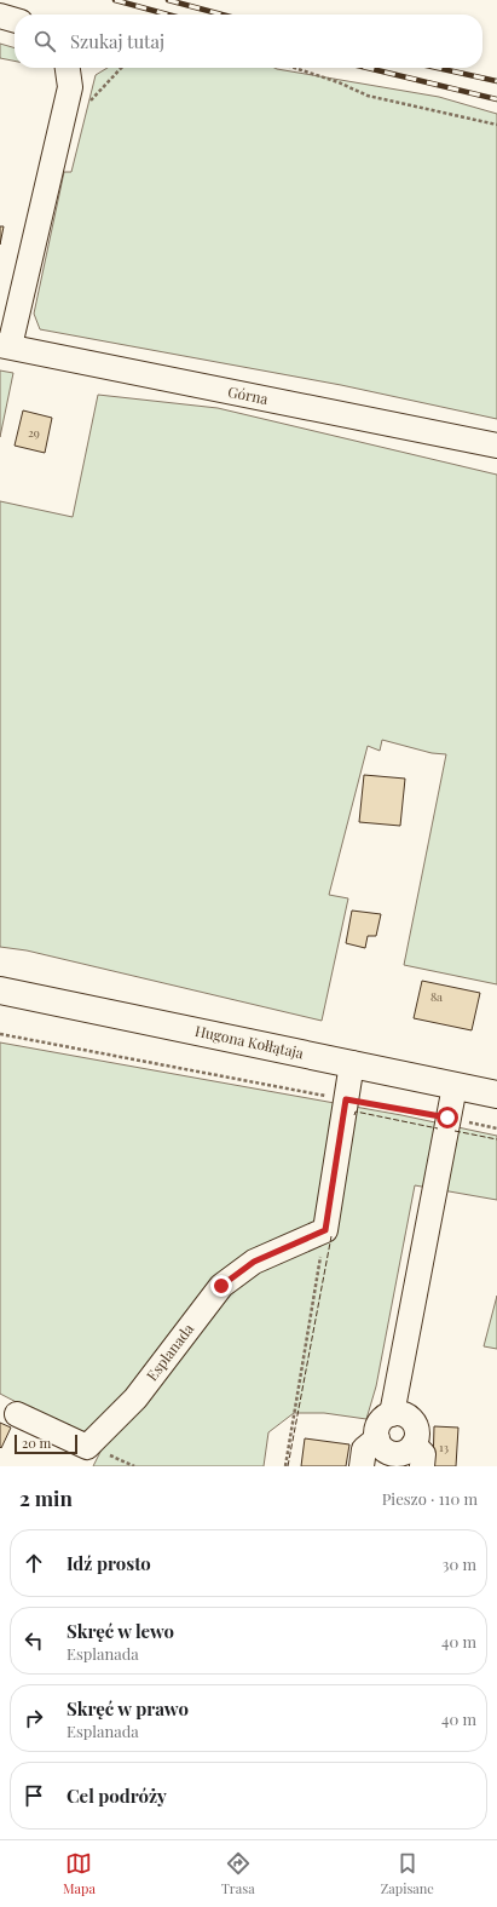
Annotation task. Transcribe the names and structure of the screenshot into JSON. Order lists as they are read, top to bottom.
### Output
{
  "streets": {
    "main road": ["Hugona Kołłątaja"],
    "street": ["Górna", "Esplanada"]
  },
  "house_numbers": ["29", "8a", "13"],
  "scale_bar": "20 m",
  "page": {
    "search": "Szukaj tutaj",
    "scale": "20 m",
    "heading": ["2 min", "Pieszo · 110 m"],
    "list": [
      ["Idź prosto", "30 m"],
      ["Skręć w lewo", "Esplanada", "40 m"],
      ["Skręć w prawo", "Esplanada", "40 m"],
      "Cel podróży"
    ],
    "nav": ["Mapa", "Trasa", "Zapisane"]
  }
}
